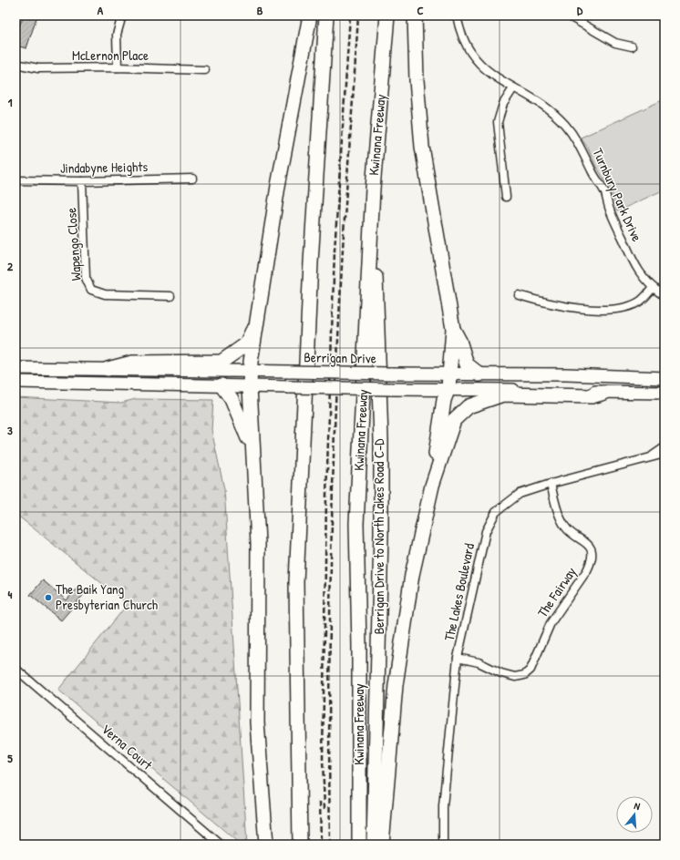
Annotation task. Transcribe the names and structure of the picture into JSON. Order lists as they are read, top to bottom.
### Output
{
  "streets": {
    "highway": ["Kwinana Freeway", "Berrigan Drive to North Lakes Road C-D"],
    "main road": ["Berrigan Drive"],
    "street": [
      "McLernon Place",
      "Jindabyne Heights",
      "Turnbury Park Drive",
      "Wapengo Close",
      "The Lakes Boulevard",
      "The Fairway",
      "Verna Court"
    ]
  },
  "crossings": [
    ["Kwinana Freeway", "Berrigan Drive to North Lakes Road C-D"],
    ["Jindabyne Heights", "Wapengo Close"],
    ["The Lakes Boulevard", "The Fairway"]
  ],
  "places": ["The Baik Yang Presbyterian Church"],
  "north": "top",
  "grid": {
    "columns": [
      "A",
      "B",
      "C",
      "D"
    ],
    "rows": [
      "1",
      "2",
      "3",
      "4",
      "5"
    ]
  }
}
